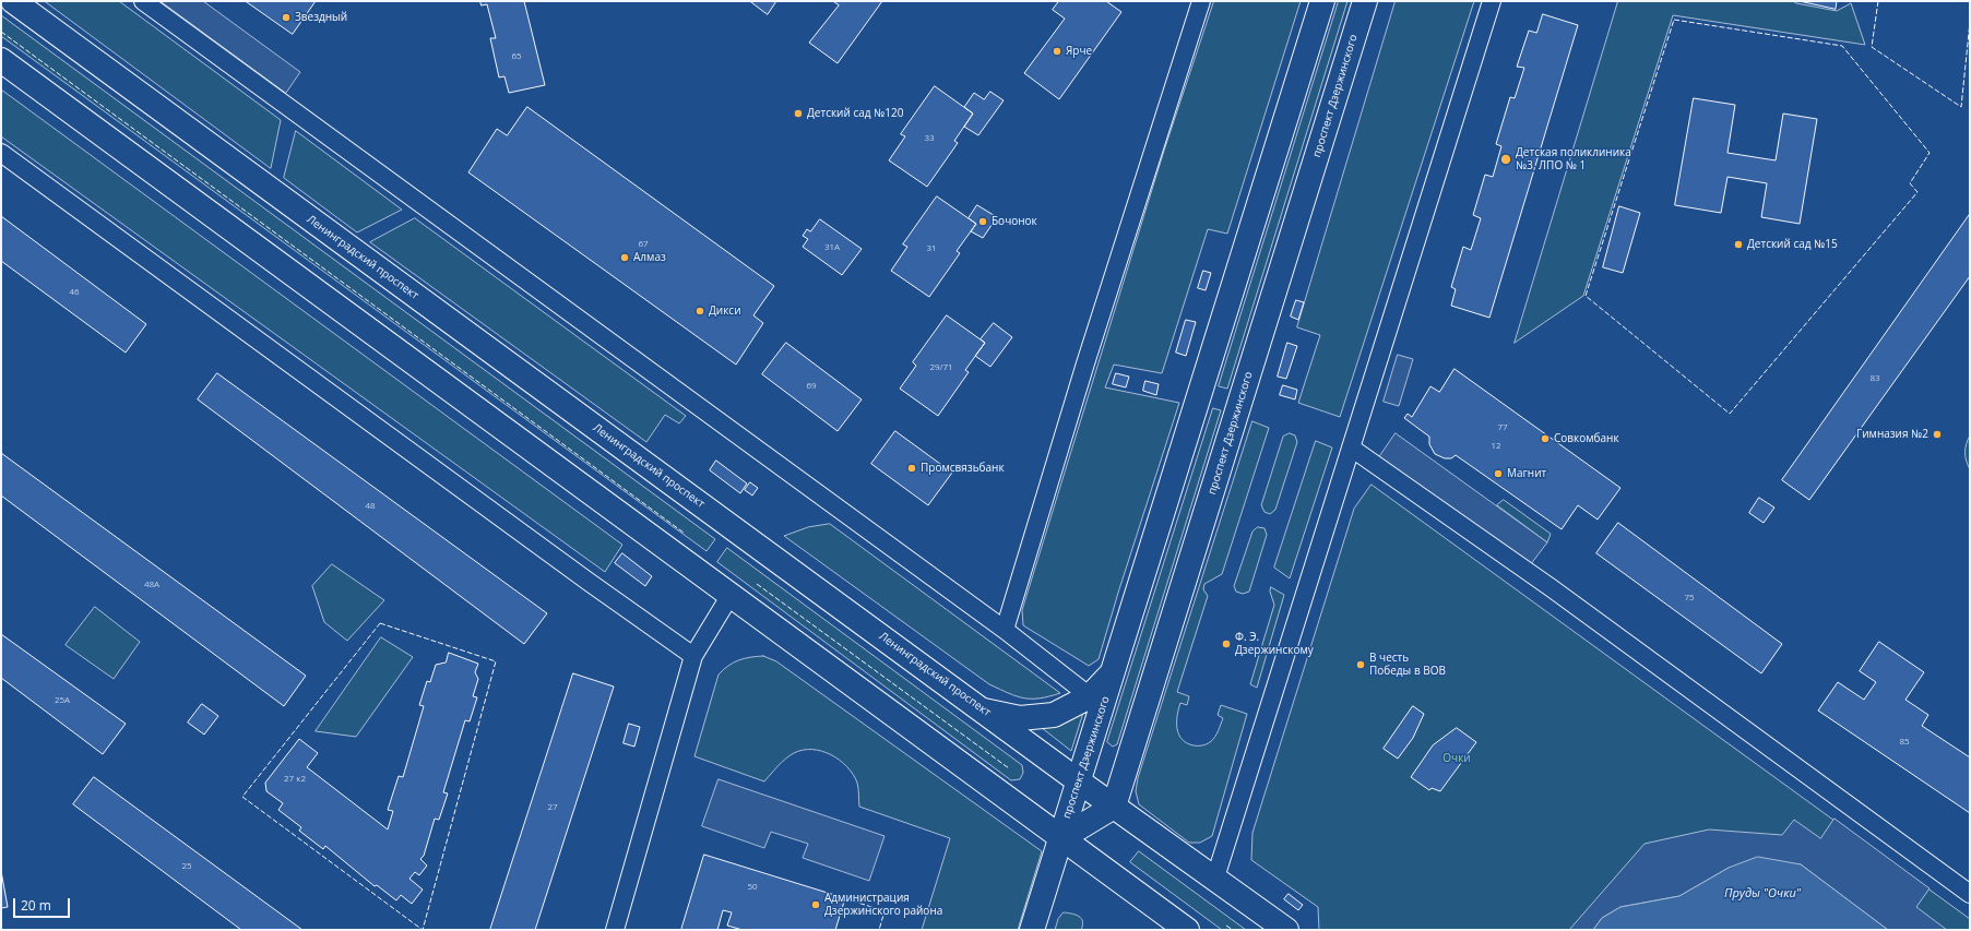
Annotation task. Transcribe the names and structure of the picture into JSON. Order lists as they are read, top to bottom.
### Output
{
  "streets": {
    "main road": ["проспект Дзержинского", "Ленинградский проспект"]
  },
  "crossings": [
    ["проспект Дзержинского", "Ленинградский проспект"]
  ],
  "water": ["Пруды \"Очки\""],
  "parks": ["Очки"],
  "places": [
    "Звездный",
    "Ярче",
    "Детский сад №120",
    "Детская поликлиника №3, ЛПО № 1",
    "Бочонок",
    "Детский сад №15",
    "Алмаз",
    "Дикси",
    "Гимназия №2",
    "Совкомбанк",
    "Промсвязьбанк",
    "Магнит",
    "Ф. Э. Дзержинскому",
    "В честь Победы в ВОВ",
    "Администрация Дзержинского района"
  ],
  "house_numbers": [
    "65",
    "33",
    "67",
    "31А",
    "31",
    "46",
    "29/71",
    "83",
    "69",
    "77",
    "12",
    "48",
    "48А",
    "75",
    "25А",
    "85",
    "27 к2",
    "27",
    "25",
    "50"
  ],
  "scale_bar": "20 m"
}
